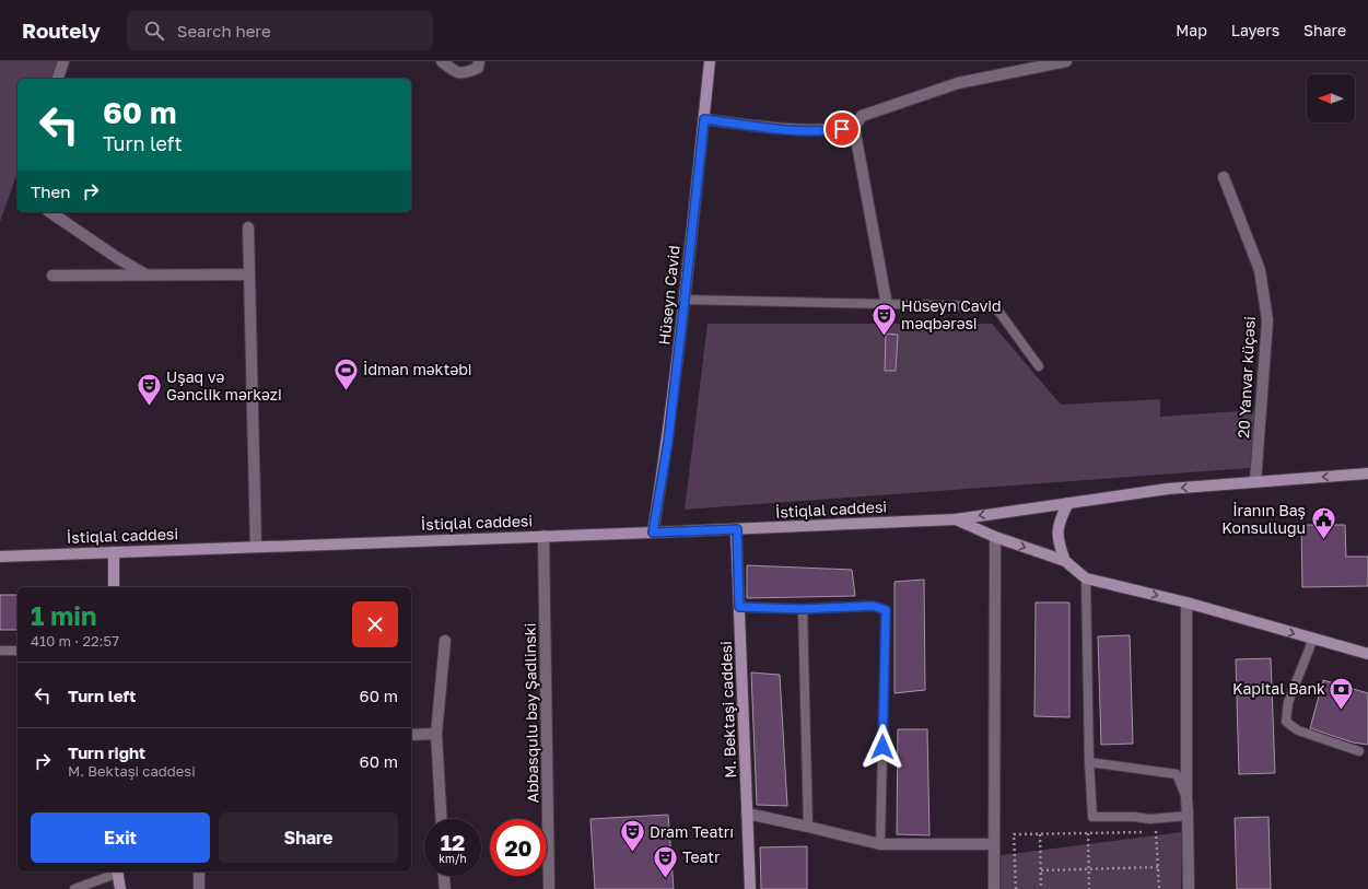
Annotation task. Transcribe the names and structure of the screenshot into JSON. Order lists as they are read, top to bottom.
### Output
{
  "streets": {
    "main road": ["Hüseyn Cavid", "İstiqlal caddesi", "M. Bektaşi caddesi"],
    "street": ["20 Yanvar küçəsi", "Abbasqulu bəy Şadlinski"]
  },
  "crossings": [
    ["Hüseyn Cavid", "İstiqlal caddesi"],
    ["20 Yanvar küçəsi", "İstiqlal caddesi"],
    ["İstiqlal caddesi", "M. Bektaşi caddesi"],
    ["İstiqlal caddesi", "Abbasqulu bəy Şadlinski"]
  ],
  "places": {
    "theatre": [
      "Hüseyn Cavid məqbərəsi",
      "Uşaq və Gənclik mərkəzi",
      "Dram Teatrı",
      "Teatr"
    ],
    "sports": ["İdman məktəbi"],
    "public building": ["İranın Baş Konsulluğu"],
    "bank": ["Kapital Bank"]
  },
  "north": "left",
  "page": {
    "header": "Routely",
    "search": "Search here",
    "nav": ["Map", "Layers", "Share"],
    "turn": ["60 m", "Turn left"],
    "then": "Then",
    "heading": ["1 min", "410 m · 22:57"],
    "list": [
      {
        "name": "Turn left",
        "value": "60 m"
      },
      {
        "name": "Turn right",
        "note": "M. Bektaşi caddesi",
        "value": "60 m"
      }
    ],
    "buttons": ["Exit", "Share"],
    "speed": "12 km/h",
    "limit": "20"
  }
}
